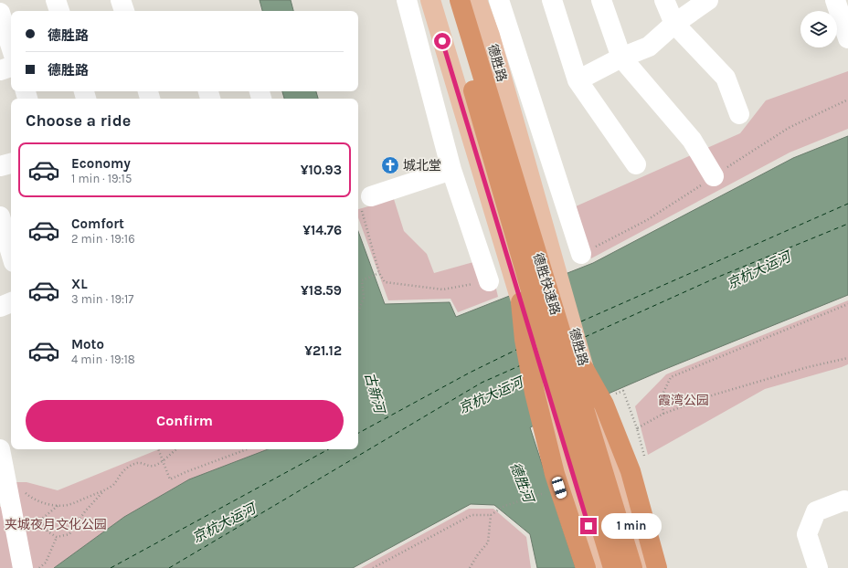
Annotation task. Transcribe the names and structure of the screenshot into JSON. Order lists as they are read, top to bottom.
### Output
{
  "streets": {
    "highway": ["德胜快速路"],
    "main road": ["德胜路"]
  },
  "water": ["京杭大运河", "古新河", "德胜河"],
  "parks": ["霞湾公园", "夹城夜月文化公园"],
  "places": {
    "church": ["城北堂"]
  },
  "page": {
    "banner": ["德胜路", "德胜路"],
    "heading": "Choose a ride",
    "list": [
      {
        "name": "Economy",
        "note": "1 min · 19:15",
        "value": "¥10.93"
      },
      {
        "name": "Comfort",
        "note": "2 min · 19:16",
        "value": "¥14.76"
      },
      {
        "name": "XL",
        "note": "3 min · 19:17",
        "value": "¥18.59"
      },
      {
        "name": "Moto",
        "note": "4 min · 19:18",
        "value": "¥21.12"
      }
    ],
    "buttons": "Confirm",
    "bubble": "1 min"
  }
}
